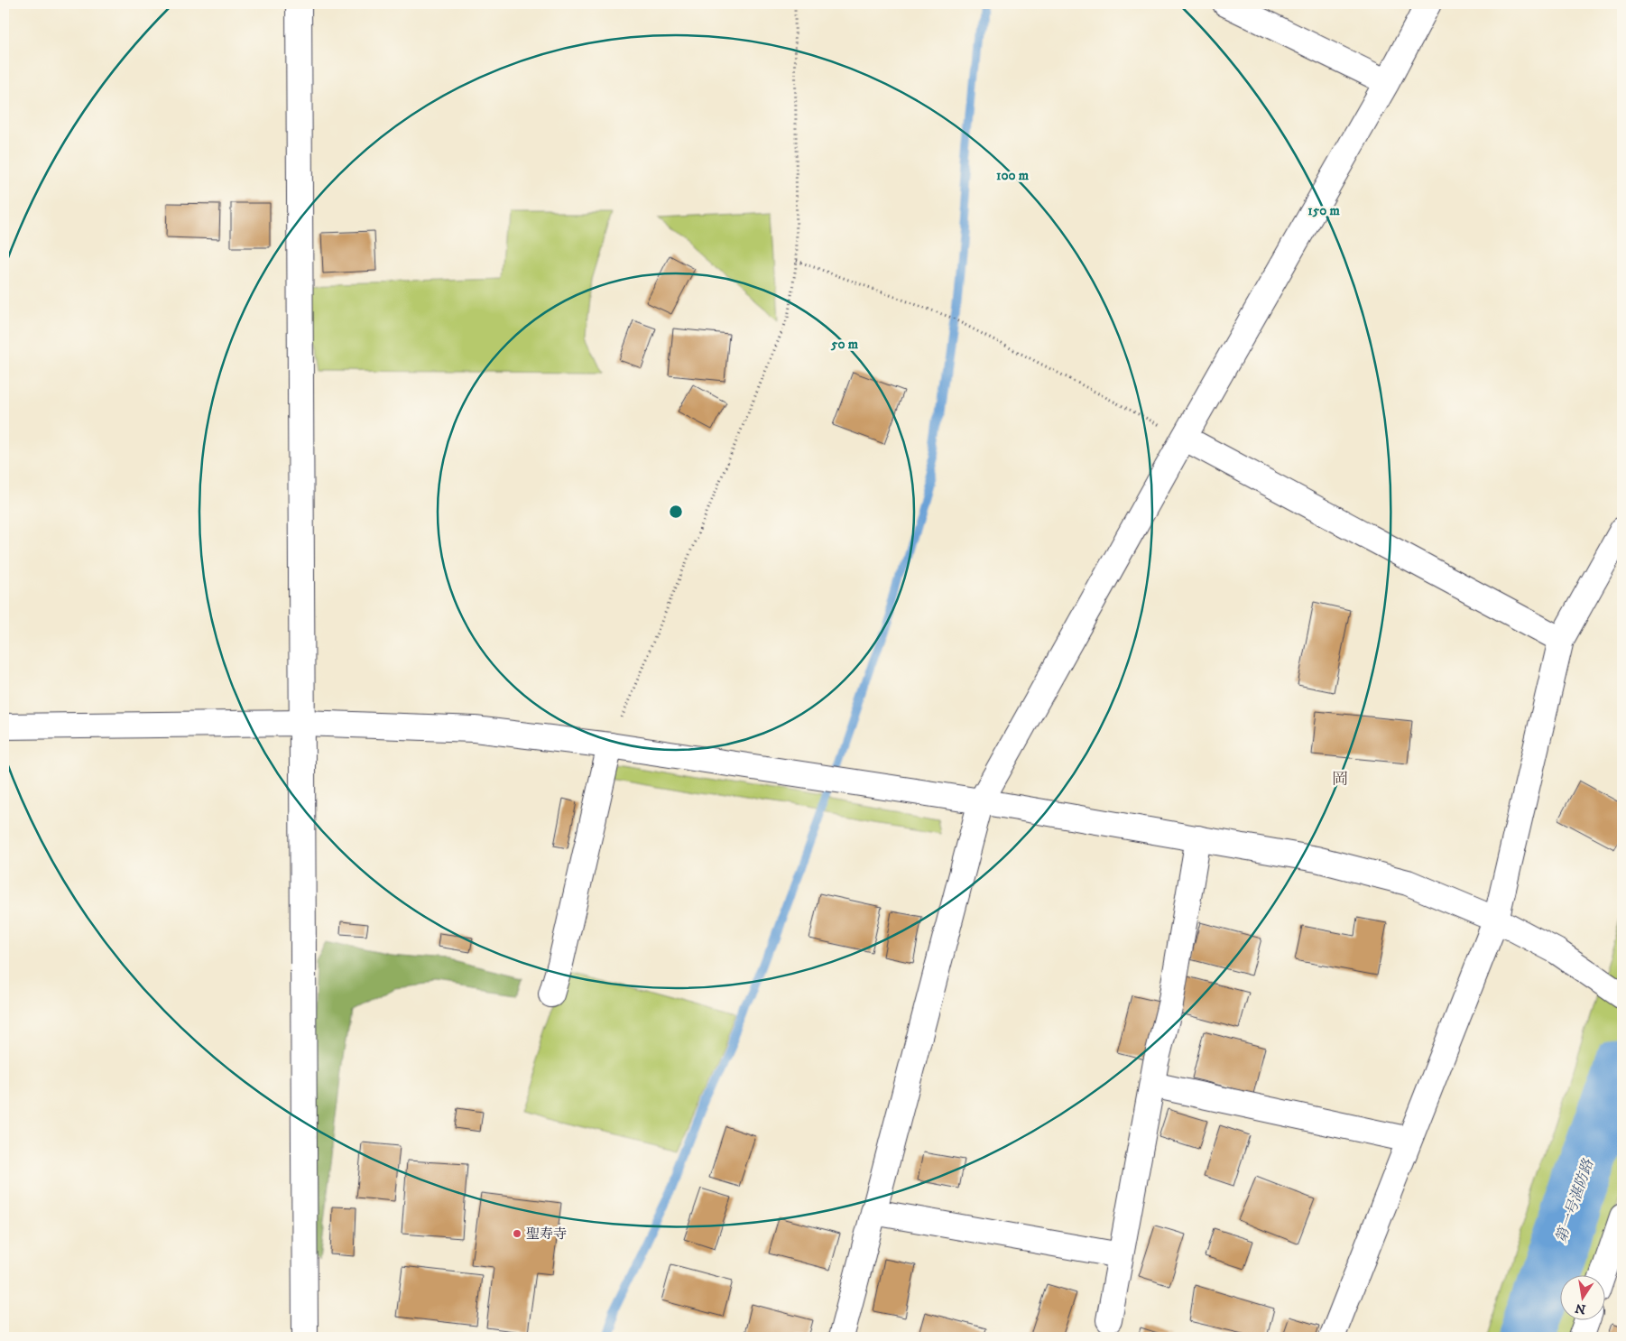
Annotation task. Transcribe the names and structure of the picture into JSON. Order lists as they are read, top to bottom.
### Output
{
  "districts": ["岡"],
  "water": ["第一号湛防路"],
  "places": ["聖寿寺"],
  "north": "bottom",
  "rings": ["100 m", "150 m", "50 m"]
}
